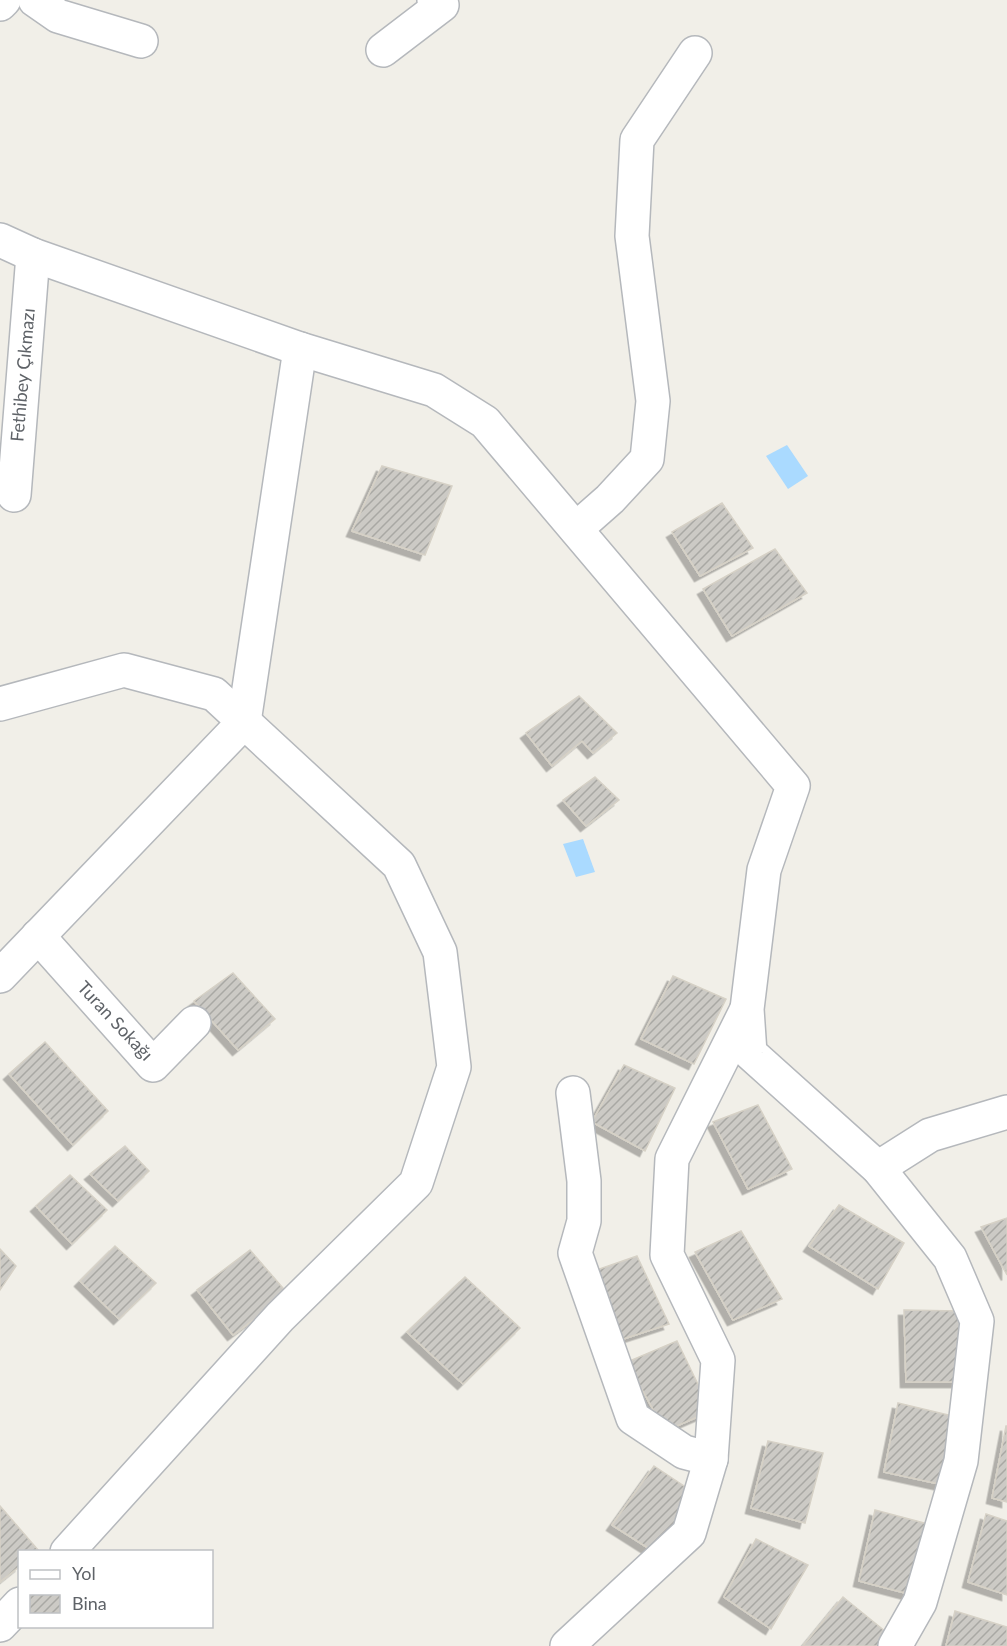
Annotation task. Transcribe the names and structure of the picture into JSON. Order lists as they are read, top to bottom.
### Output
{
  "streets": {
    "street": ["Fethibey Çıkmazı", "Turan Sokağı"]
  },
  "legend": ["Yol", "Bina"]
}
